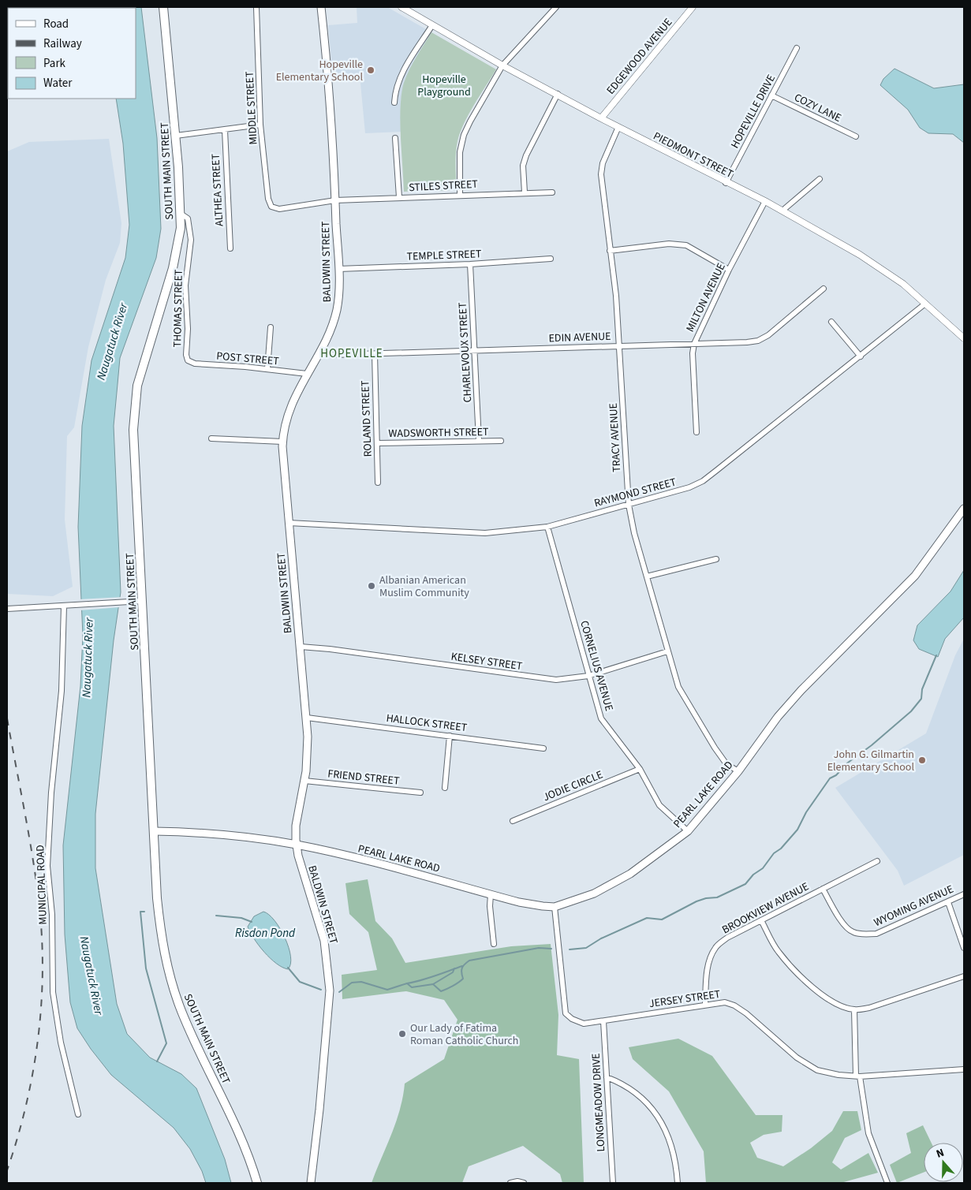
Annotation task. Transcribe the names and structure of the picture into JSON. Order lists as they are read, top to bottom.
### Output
{
  "streets": {
    "main road": ["SOUTH MAIN STREET", "BALDWIN STREET", "PEARL LAKE ROAD"],
    "street": [
      "EDGEWOOD AVENUE",
      "COZY LANE",
      "MIDDLE STREET",
      "HOPEVILLE DRIVE",
      "PIEDMONT STREET",
      "STILES STREET",
      "ALTHEA STREET",
      "TEMPLE STREET",
      "MILTON AVENUE",
      "THOMAS STREET",
      "EDIN AVENUE",
      "CHARLEVOUX STREET",
      "POST STREET",
      "ROLAND STREET",
      "WADSWORTH STREET",
      "TRACY AVENUE",
      "RAYMOND STREET",
      "KELSEY STREET",
      "CORNELIUS AVENUE",
      "HALLOCK STREET",
      "FRIEND STREET",
      "JODIE CIRCLE",
      "MUNICIPAL ROAD",
      "WYOMING AVENUE",
      "BROOKVIEW AVENUE",
      "JERSEY STREET",
      "LONGMEADOW DRIVE"
    ]
  },
  "crossings": [
    ["EDGEWOOD AVENUE", "PIEDMONT STREET"],
    ["COZY LANE", "HOPEVILLE DRIVE"],
    ["MIDDLE STREET", "STILES STREET"],
    ["HOPEVILLE DRIVE", "PIEDMONT STREET"],
    ["PIEDMONT STREET", "MILTON AVENUE"],
    ["PIEDMONT STREET", "TRACY AVENUE"],
    ["PIEDMONT STREET", "RAYMOND STREET"],
    ["SOUTH MAIN STREET", "THOMAS STREET"],
    ["SOUTH MAIN STREET", "PEARL LAKE ROAD"],
    ["STILES STREET", "BALDWIN STREET"],
    ["TEMPLE STREET", "BALDWIN STREET"],
    ["TEMPLE STREET", "CHARLEVOUX STREET"],
    ["BALDWIN STREET", "EDIN AVENUE"],
    ["BALDWIN STREET", "POST STREET"],
    ["BALDWIN STREET", "RAYMOND STREET"],
    ["BALDWIN STREET", "KELSEY STREET"],
    ["BALDWIN STREET", "HALLOCK STREET"],
    ["BALDWIN STREET", "FRIEND STREET"],
    ["BALDWIN STREET", "PEARL LAKE ROAD"],
    ["MILTON AVENUE", "EDIN AVENUE"],
    ["THOMAS STREET", "POST STREET"],
    ["EDIN AVENUE", "CHARLEVOUX STREET"],
    ["EDIN AVENUE", "ROLAND STREET"],
    ["EDIN AVENUE", "TRACY AVENUE"],
    ["CHARLEVOUX STREET", "WADSWORTH STREET"],
    ["ROLAND STREET", "WADSWORTH STREET"],
    ["TRACY AVENUE", "RAYMOND STREET"],
    ["TRACY AVENUE", "KELSEY STREET"],
    ["TRACY AVENUE", "PEARL LAKE ROAD"],
    ["RAYMOND STREET", "CORNELIUS AVENUE"],
    ["KELSEY STREET", "CORNELIUS AVENUE"],
    ["CORNELIUS AVENUE", "JODIE CIRCLE"],
    ["CORNELIUS AVENUE", "PEARL LAKE ROAD"],
    ["PEARL LAKE ROAD", "JERSEY STREET"],
    ["WYOMING AVENUE", "BROOKVIEW AVENUE"],
    ["BROOKVIEW AVENUE", "JERSEY STREET"],
    ["JERSEY STREET", "LONGMEADOW DRIVE"]
  ],
  "districts": ["HOPEVILLE"],
  "water": ["Naugatuck River", "Risdon Pond"],
  "parks": ["Hopeville Playground"],
  "places": [
    "Hopeville Elementary School",
    "Albanian American Muslim Community",
    "John G. Gilmartin Elementary School",
    "Our Lady of Fatima Roman Catholic Church"
  ],
  "legend": [
    "Road",
    "Railway",
    "Park",
    "Water"
  ],
  "north": "top"
}
